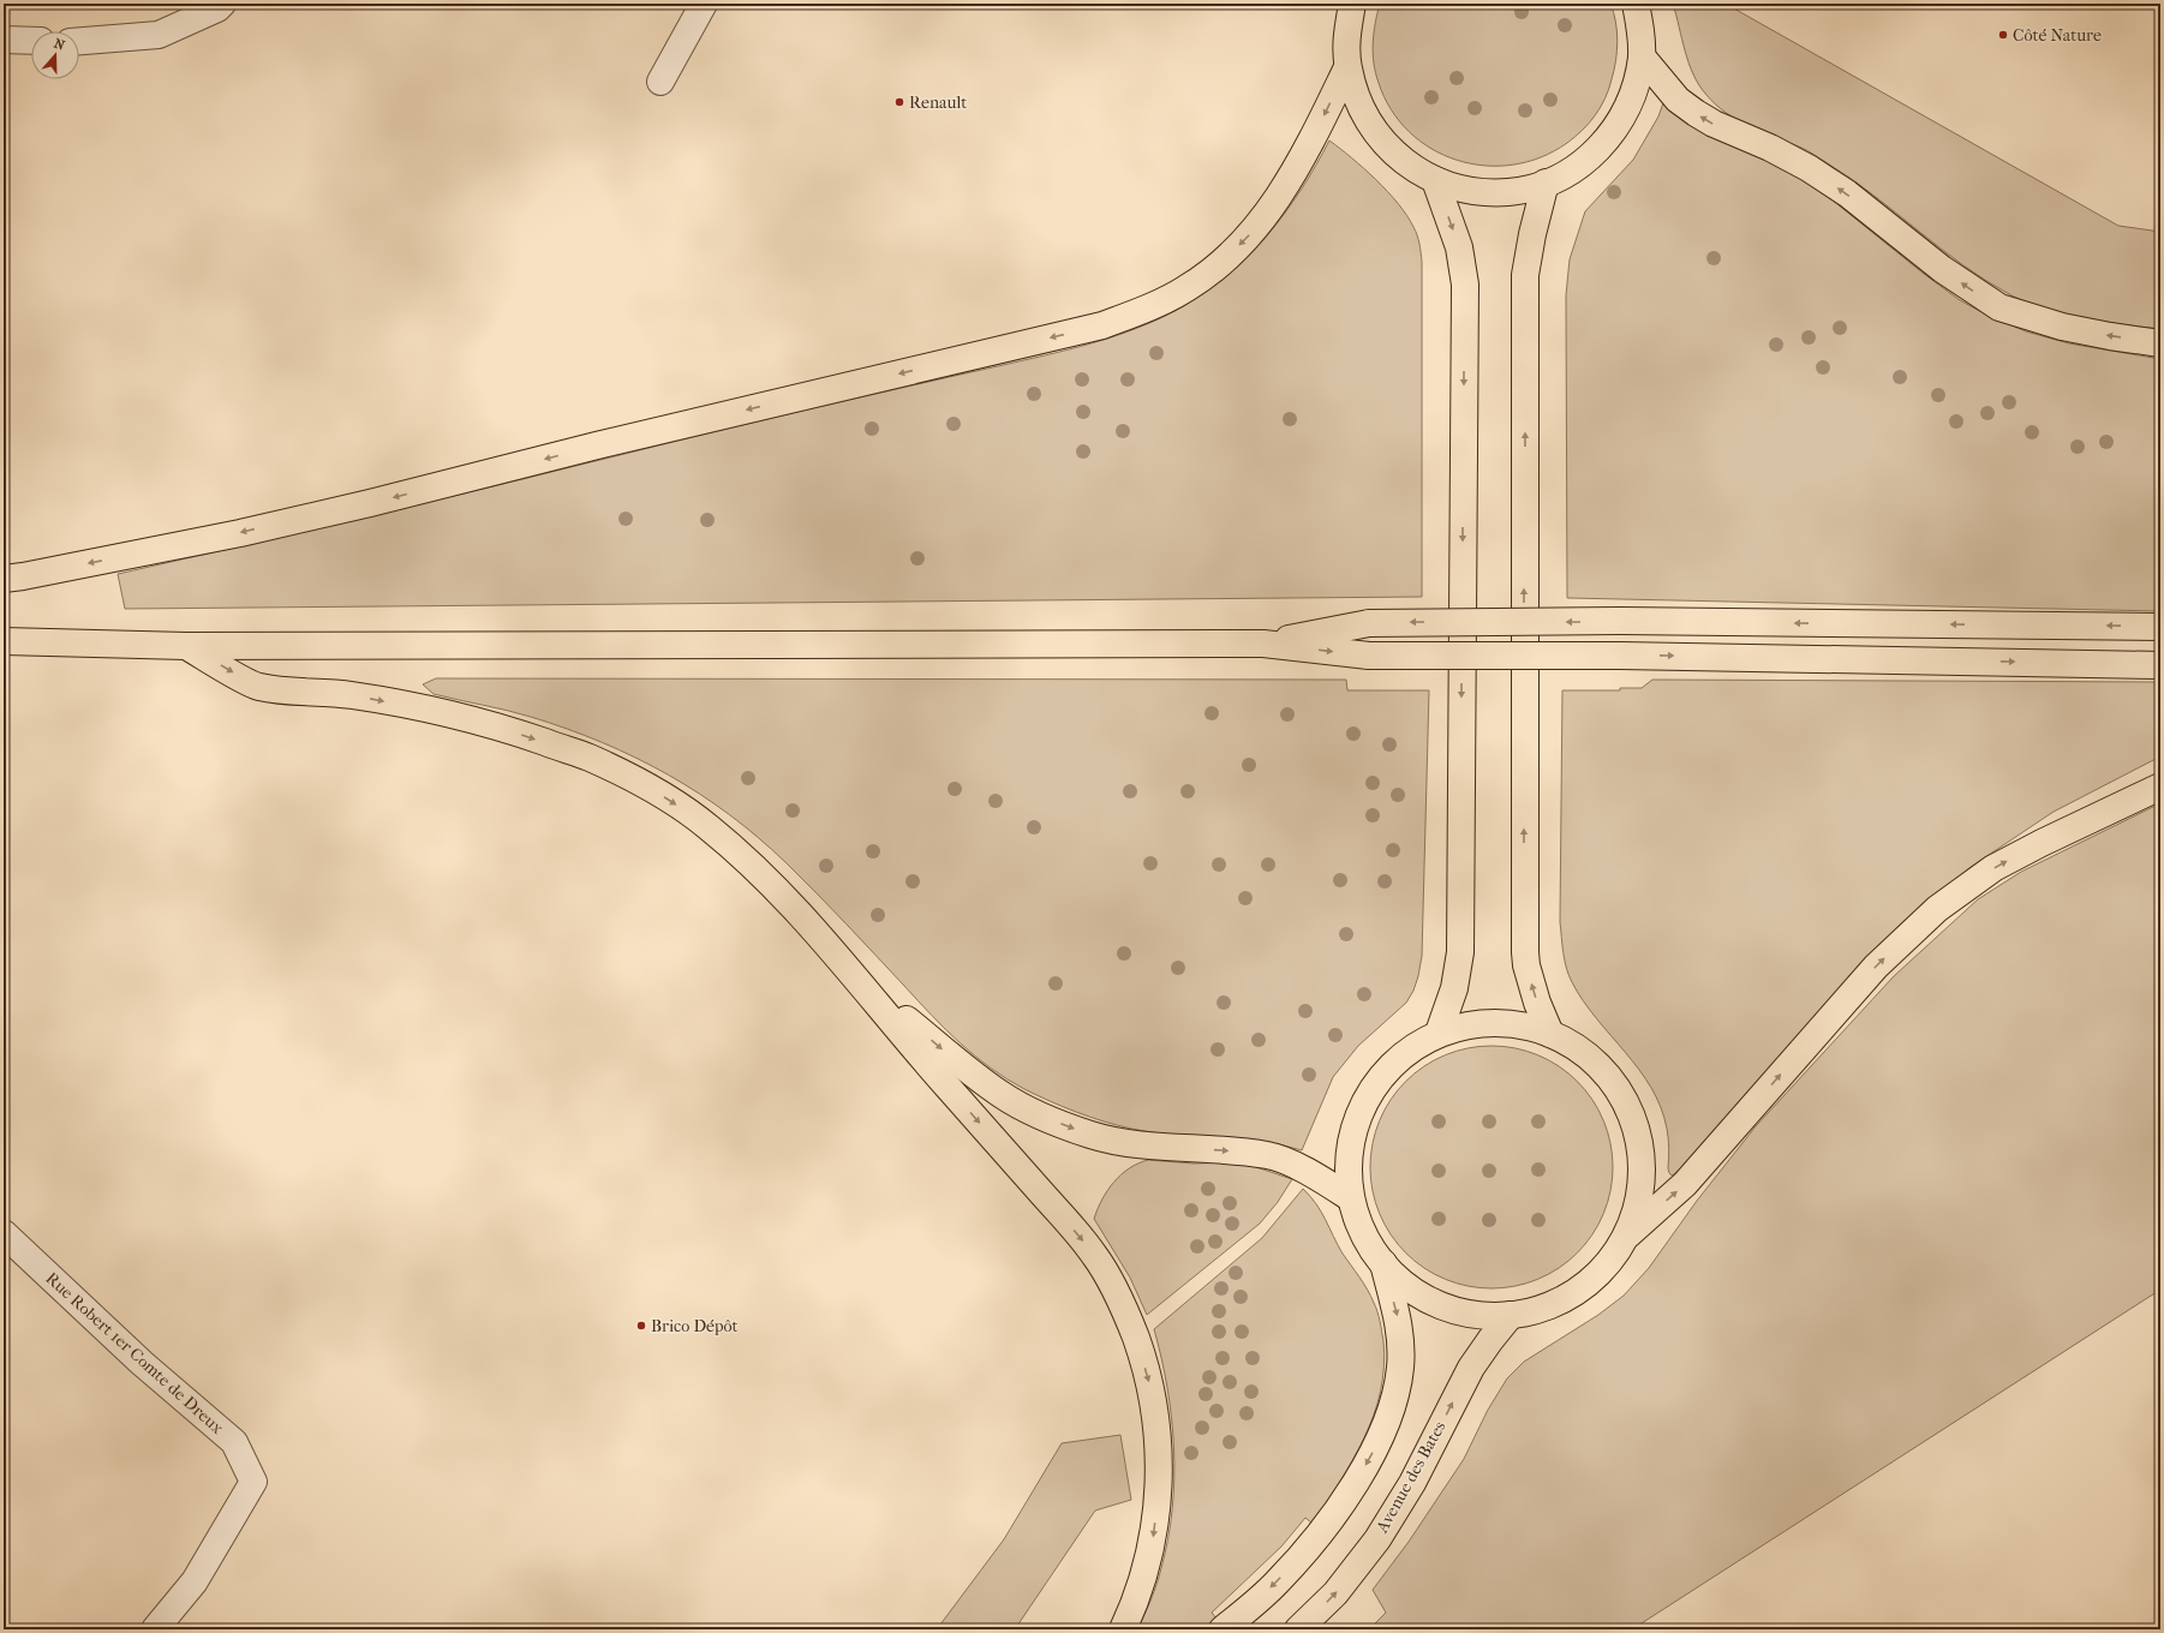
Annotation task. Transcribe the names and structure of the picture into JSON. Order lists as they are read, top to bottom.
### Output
{
  "streets": {
    "main road": ["Avenue des Bates"],
    "street": ["Rue Robert 1er Comte de Dreux"]
  },
  "places": ["Côté Nature", "Renault", "Brico Dépôt"],
  "north": "top"
}
